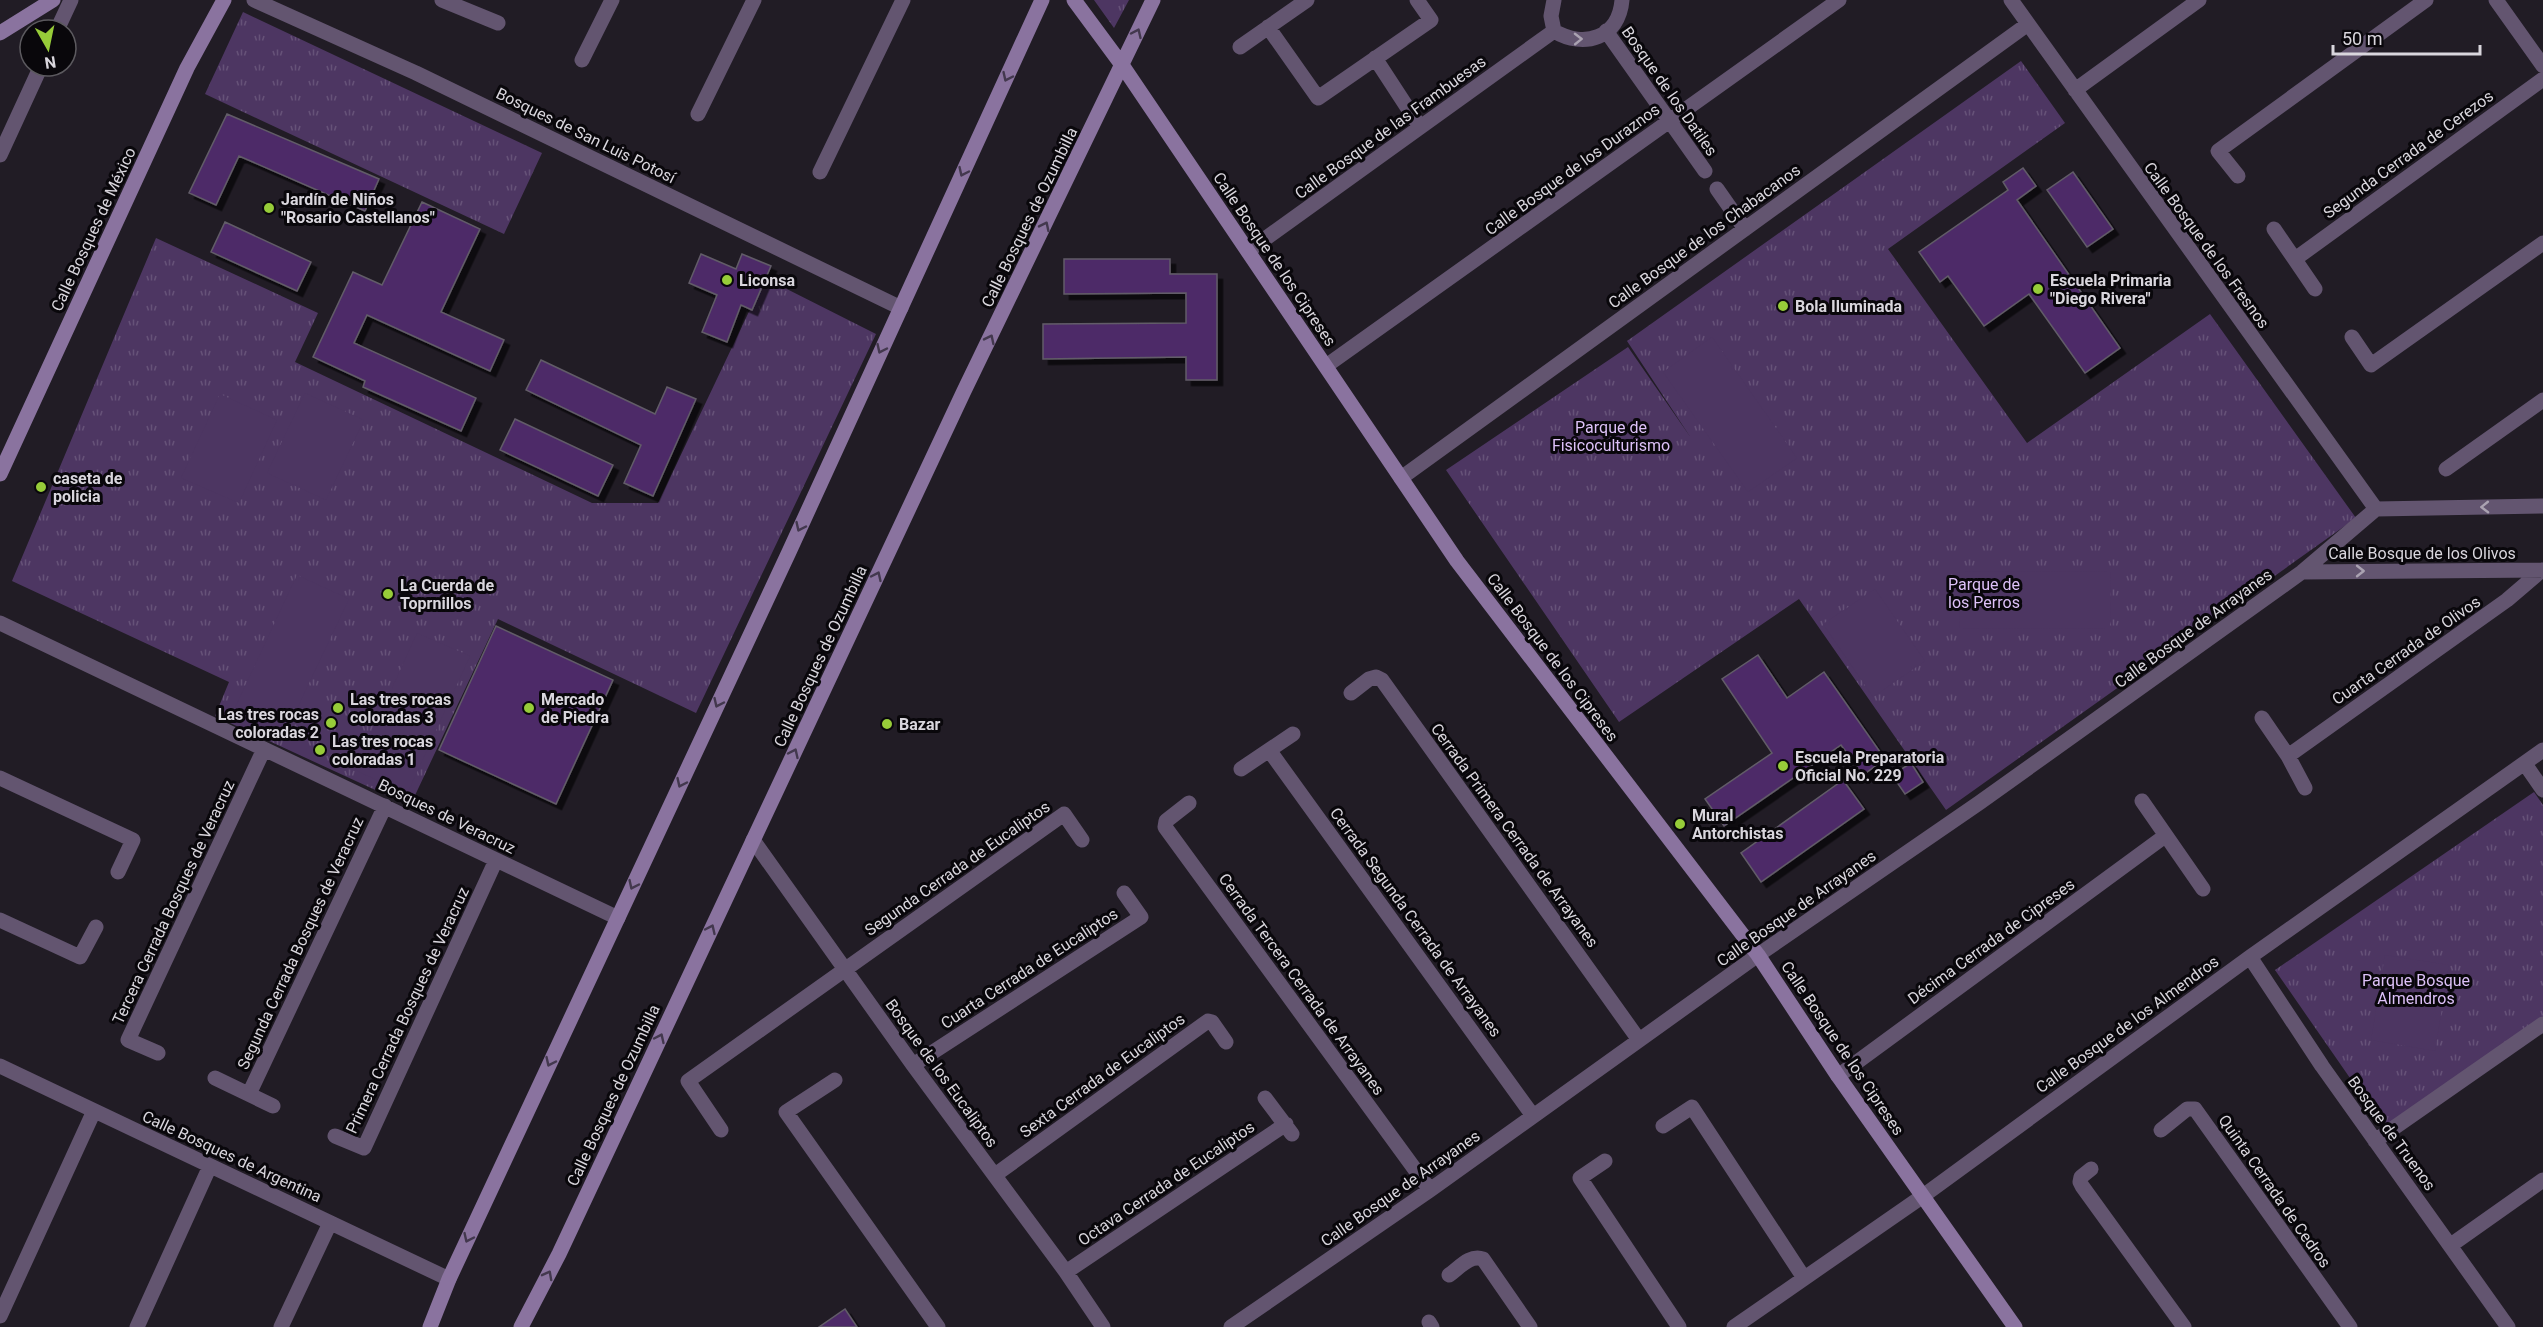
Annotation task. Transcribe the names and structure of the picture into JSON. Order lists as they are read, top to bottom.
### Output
{
  "streets": {
    "main road": ["Calle Bosques de Ozumbilla", "Calle Bosques de México", "Calle Bosque de los Cipreses"],
    "street": [
      "Bosque de los Datiles",
      "Calle Bosque de las Frambuesas",
      "Bosques de San Luis Potosí",
      "Segunda Cerrada de Cerezos",
      "Calle Bosque de los Duraznos",
      "Calle Bosque de los Chabacanos",
      "Calle Bosque de los Fresnos",
      "Calle Bosque de los Olivos",
      "Calle Bosque de Arrayanes",
      "Cuarta Cerrada de Olivos",
      "Bosques de Veracruz",
      "Cerrada Primera Cerrada de Arrayanes",
      "Segunda Cerrada de Eucaliptos",
      "Tercera Cerrada Bosques de Veracruz",
      "Cerrada Segunda Cerrada de Arrayanes",
      "Décima Cerrada de Cipreses",
      "Segunda Cerrada Bosques de Veracruz",
      "Cuarta Cerrada de Eucaliptos",
      "Cerrada Tercera Cerrada de Arrayanes",
      "Primera Cerrada Bosques de Veracruz",
      "Calle Bosque de los Almendros",
      "Bosque de los Eucaliptos",
      "Sexta Cerrada de Eucaliptos",
      "Bosque de Truenos",
      "Calle Bosques de Argentina",
      "Octava Cerrada de Eucaliptos",
      "Quinta Cerrada de Cedros"
    ]
  },
  "crossings": [
    ["Bosque de los Datiles", "Calle Bosque de los Duraznos"],
    ["Calle Bosque de las Frambuesas", "Calle Bosque de los Cipreses"],
    ["Calle Bosque de los Duraznos", "Calle Bosque de los Cipreses"],
    ["Calle Bosques de Ozumbilla", "Calle Bosque de los Cipreses"],
    ["Calle Bosques de Ozumbilla", "Bosque de los Eucaliptos"],
    ["Calle Bosque de los Chabacanos", "Calle Bosque de los Fresnos"],
    ["Calle Bosque de los Chabacanos", "Calle Bosque de los Cipreses"],
    ["Calle Bosque de los Fresnos", "Calle Bosque de Arrayanes"],
    ["Calle Bosque de los Cipreses", "Calle Bosque de Arrayanes"],
    ["Calle Bosque de los Cipreses", "Décima Cerrada de Cipreses"],
    ["Calle Bosque de los Cipreses", "Calle Bosque de los Almendros"],
    ["Calle Bosque de los Olivos", "Calle Bosque de Arrayanes"],
    ["Calle Bosque de los Olivos", "Cuarta Cerrada de Olivos"],
    ["Calle Bosque de Arrayanes", "Cerrada Primera Cerrada de Arrayanes"],
    ["Calle Bosque de Arrayanes", "Cerrada Segunda Cerrada de Arrayanes"],
    ["Calle Bosque de Arrayanes", "Cerrada Tercera Cerrada de Arrayanes"],
    ["Bosques de Veracruz", "Tercera Cerrada Bosques de Veracruz"],
    ["Bosques de Veracruz", "Segunda Cerrada Bosques de Veracruz"],
    ["Bosques de Veracruz", "Primera Cerrada Bosques de Veracruz"],
    ["Segunda Cerrada de Eucaliptos", "Bosque de los Eucaliptos"],
    ["Cuarta Cerrada de Eucaliptos", "Bosque de los Eucaliptos"],
    ["Calle Bosque de los Almendros", "Bosque de Truenos"],
    ["Bosque de los Eucaliptos", "Sexta Cerrada de Eucaliptos"],
    ["Bosque de los Eucaliptos", "Octava Cerrada de Eucaliptos"]
  ],
  "parks": ["Parque de Fisicoculturismo", "Parque de los Perros", "Parque Bosque Almendros"],
  "places": [
    "Jardín de Niños \"Rosario Castellanos\"",
    "Liconsa",
    "Escuela Primaria \"Diego Rivera\"",
    "Bola Iluminada",
    "caseta de policia",
    "La Cuerda de Toprnillos",
    "Las tres rocas coloradas 3",
    "Mercado de Piedra",
    "Las tres rocas coloradas 2",
    "Bazar",
    "Las tres rocas coloradas 1",
    "Escuela Preparatoria Oficial No. 229",
    "Mural Antorchistas"
  ],
  "scale_bar": "50 m",
  "north": "bottom"
}
